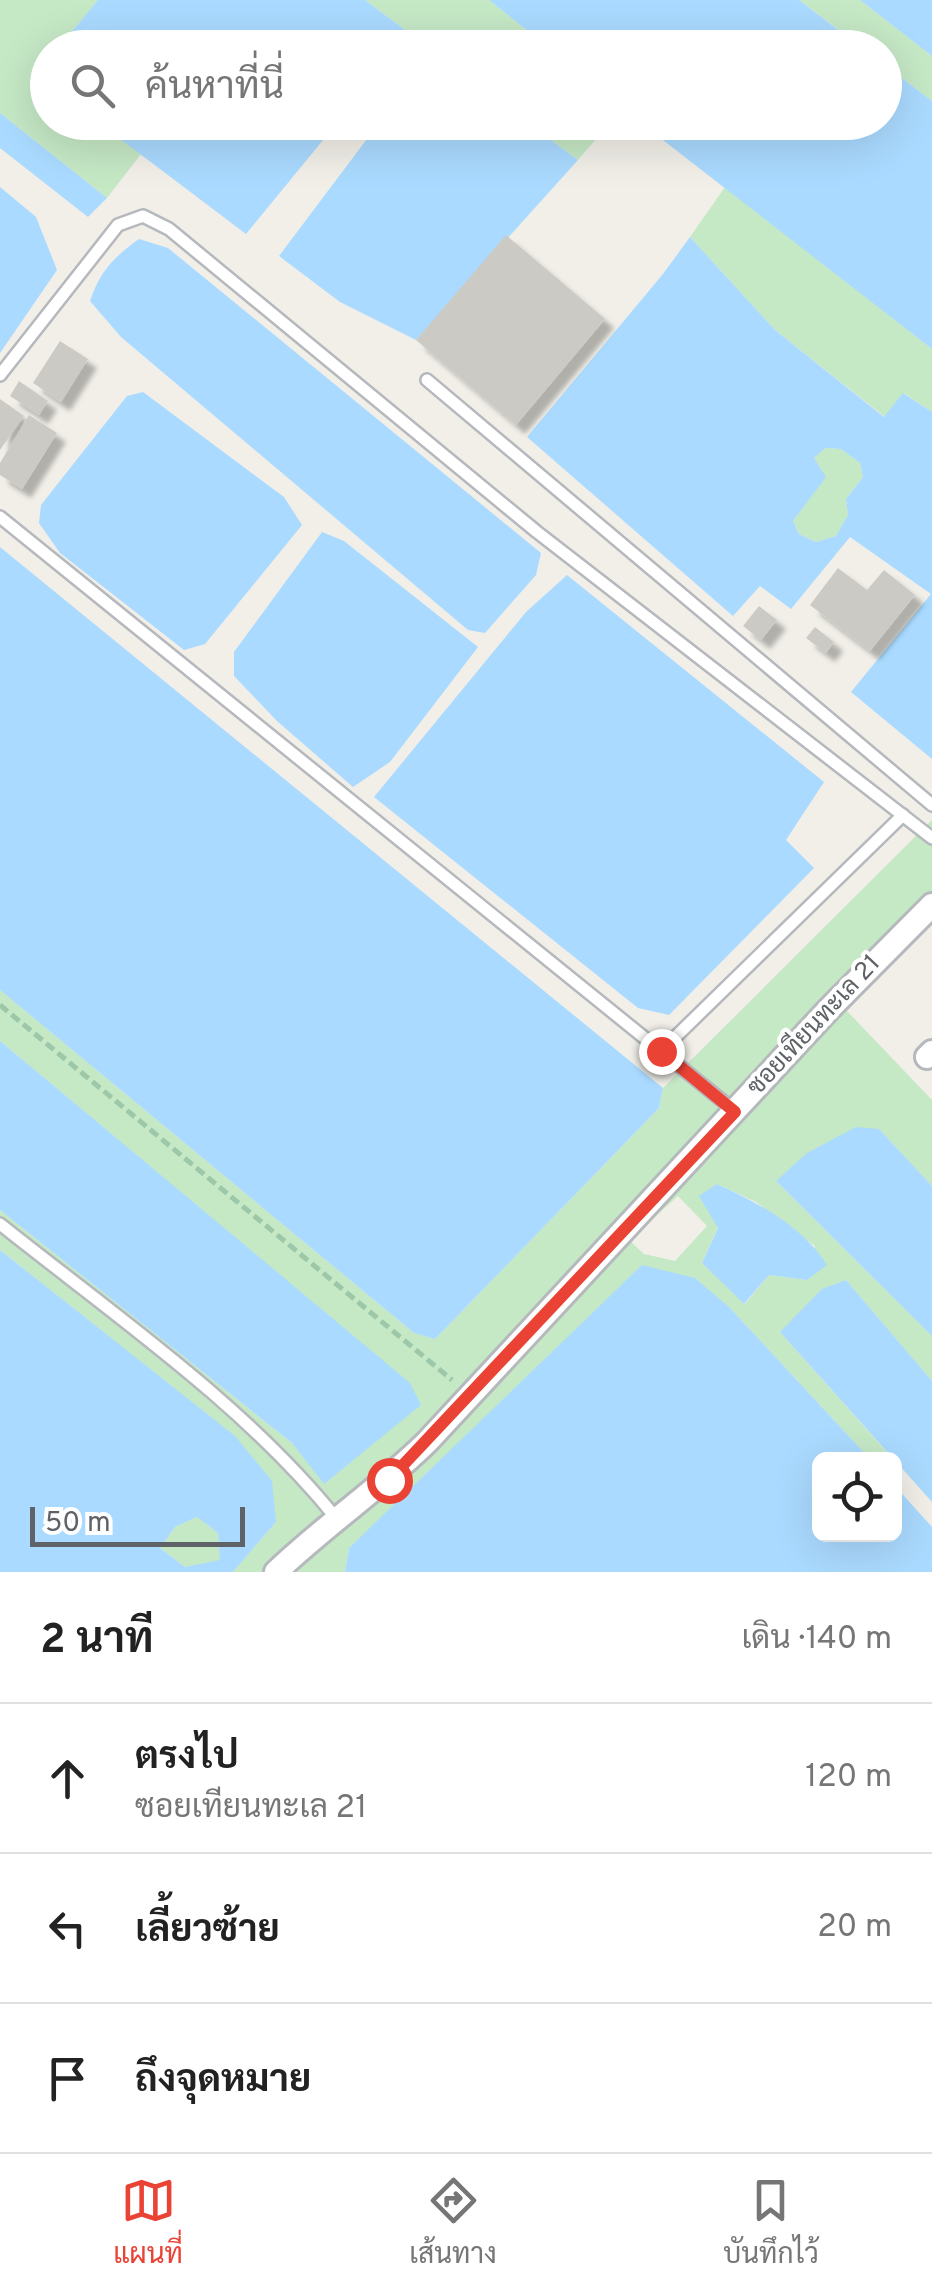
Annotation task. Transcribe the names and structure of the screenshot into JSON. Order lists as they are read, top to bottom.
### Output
{
  "streets": {
    "street": ["ซอยเทียนทะเล 21"]
  },
  "scale_bar": "50 m",
  "page": {
    "search": "ค้นหาที่นี่",
    "scale": "50 m",
    "heading": ["2 นาที", "เดิน · 140 m"],
    "list": [
      ["ตรงไป", "ซอยเทียนทะเล 21", "120 m"],
      ["เลี้ยวซ้าย", "20 m"],
      "ถึงจุดหมาย"
    ],
    "nav": ["แผนที่", "เส้นทาง", "บันทึกไว้"]
  }
}
